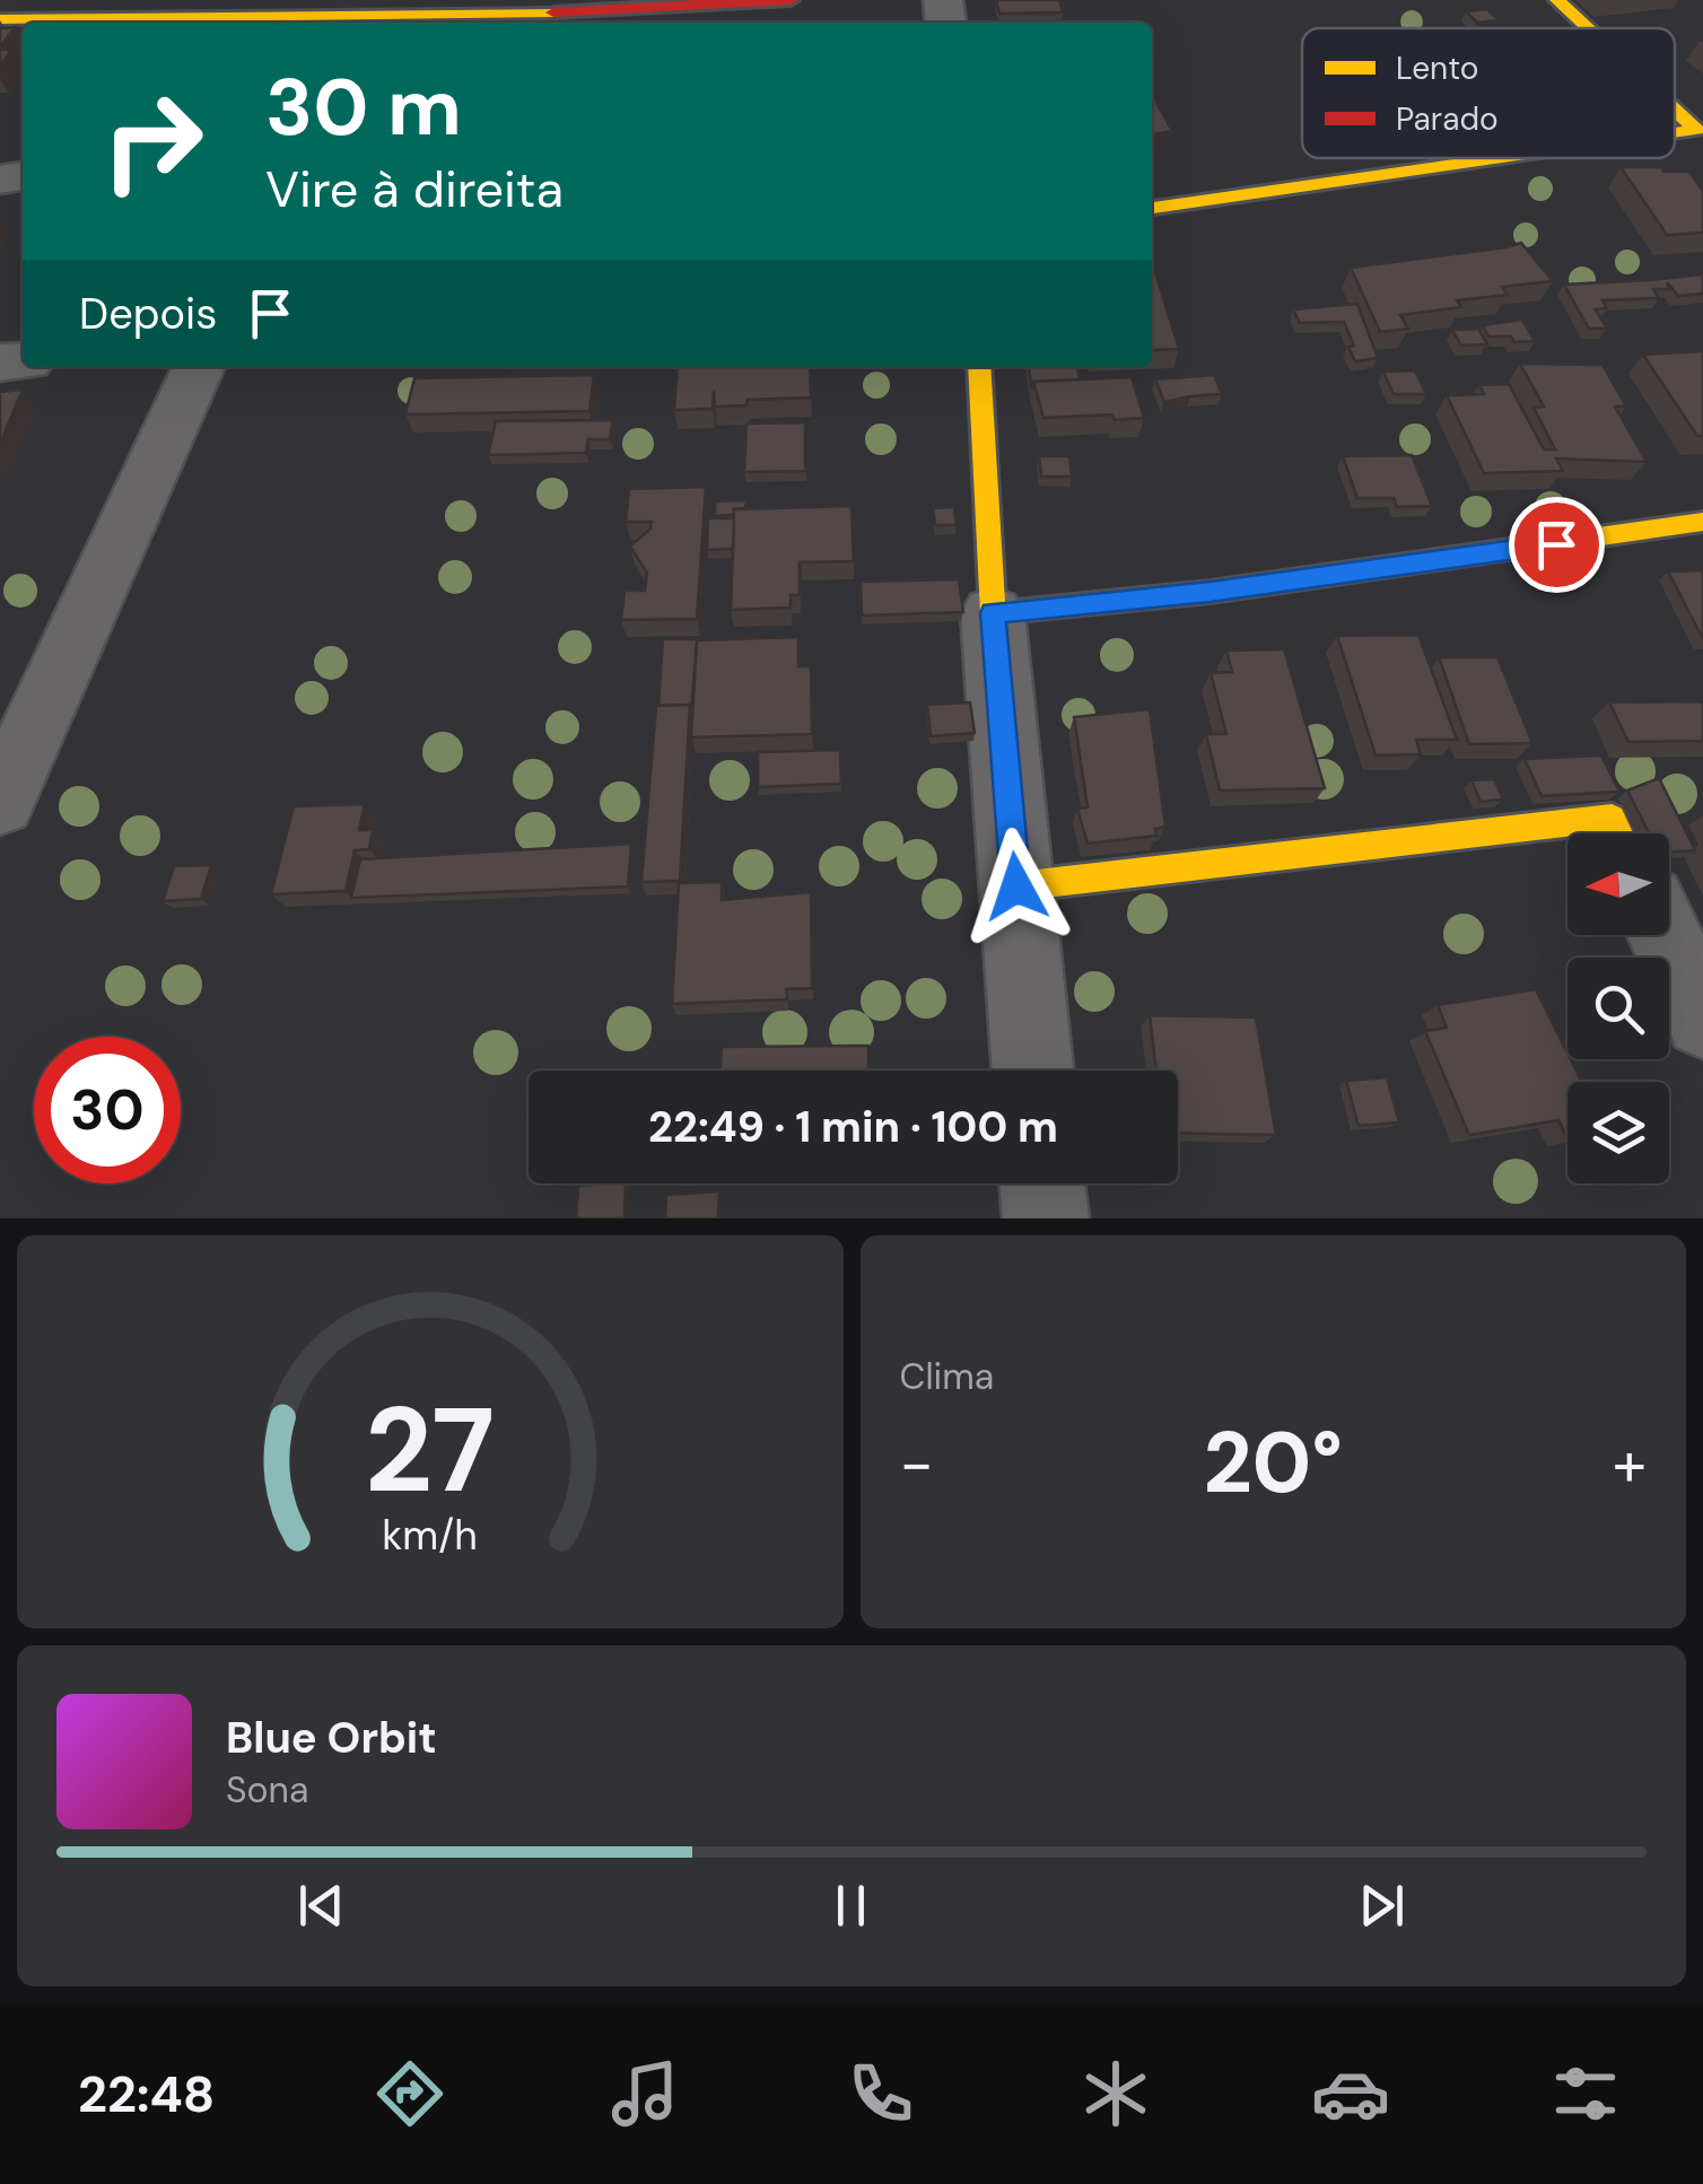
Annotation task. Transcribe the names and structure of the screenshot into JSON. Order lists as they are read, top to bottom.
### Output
{
  "legend": ["Lento", "Parado"],
  "north": "left",
  "page": {
    "turn": ["30 m", "Vire à direita"],
    "then": "Depois",
    "limit": "30",
    "trip": "22:49 · 1 min · 100 m",
    "tile": "Clima",
    "heat": ["−", "20°", "+"],
    "song": ["Blue Orbit", "Sona"],
    "tabs": "22:48",
    "gauge": ["27", "km/h"]
  }
}
